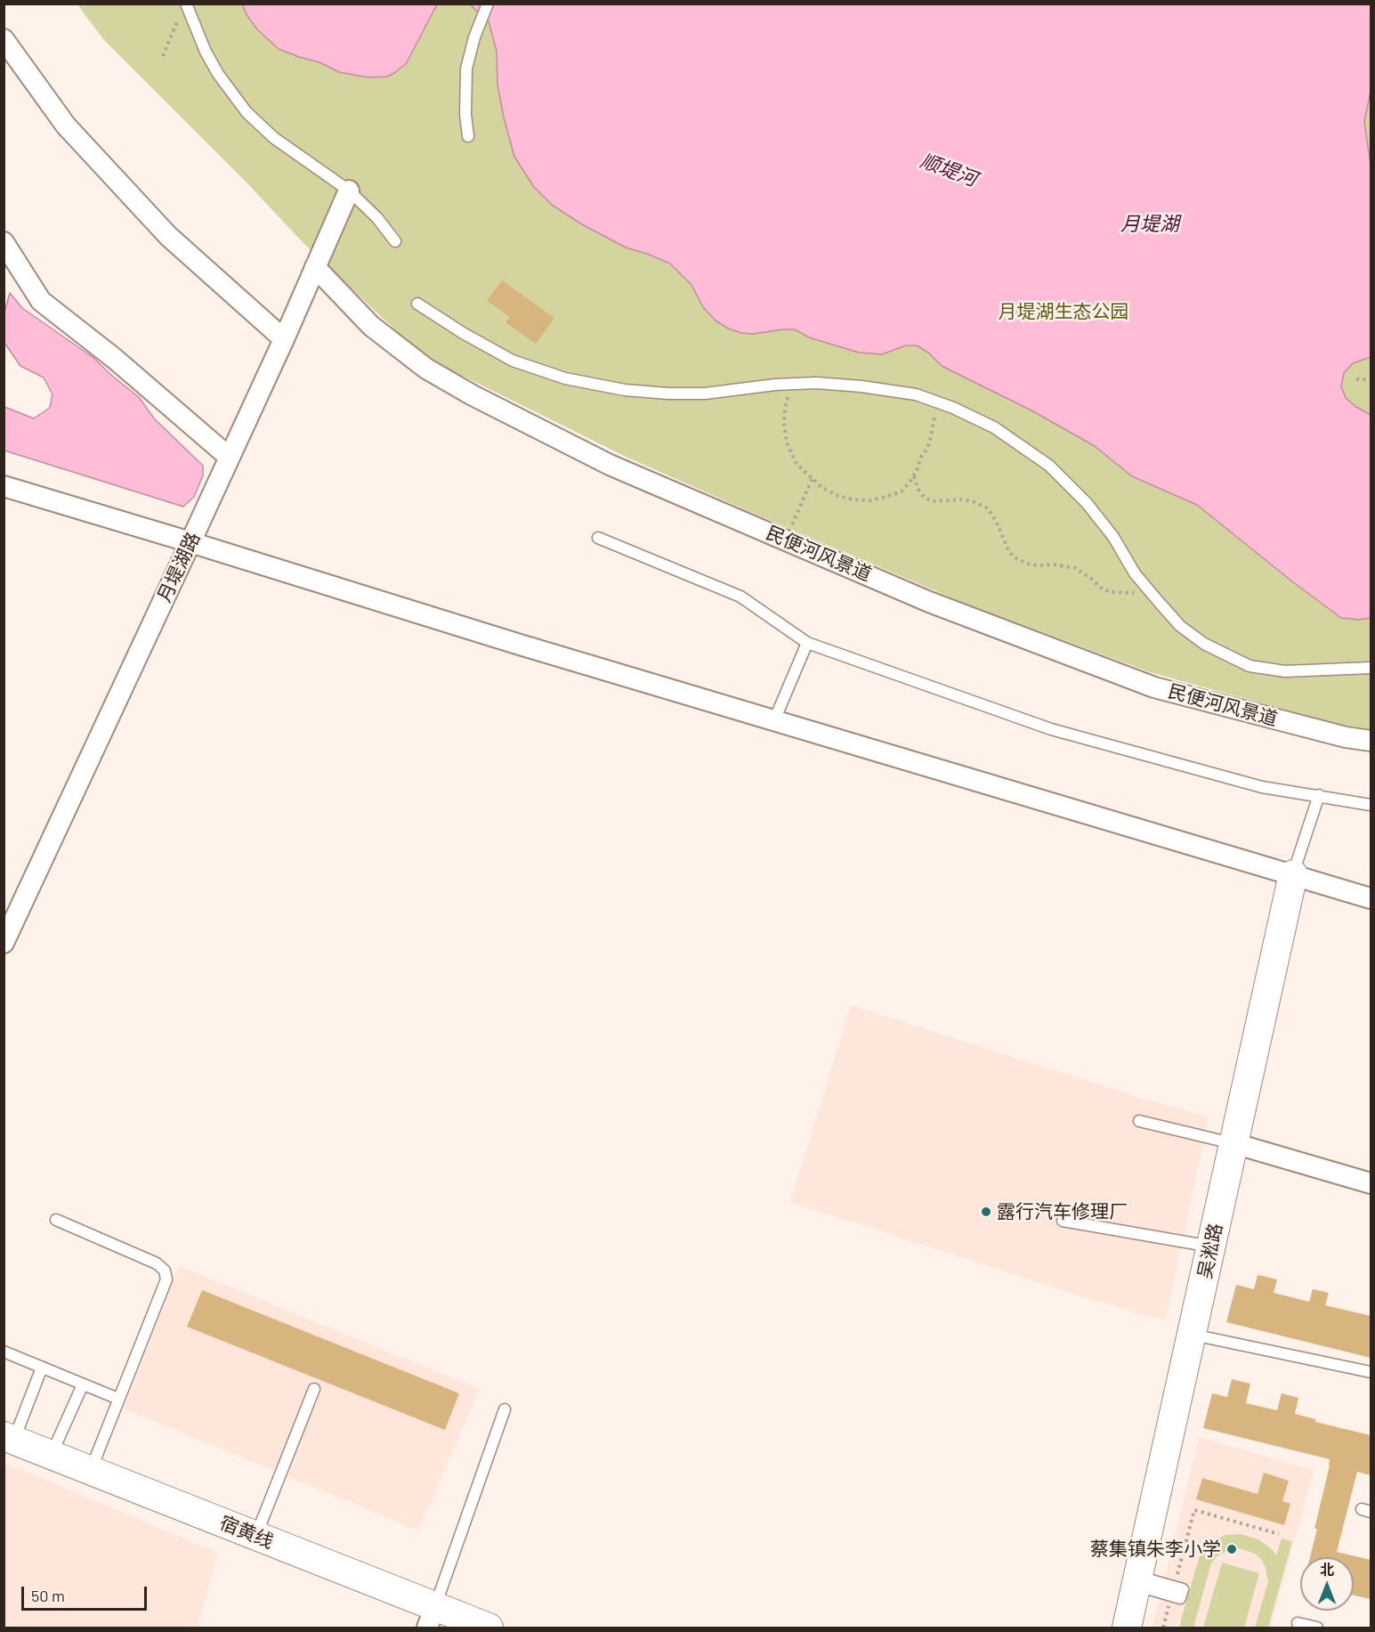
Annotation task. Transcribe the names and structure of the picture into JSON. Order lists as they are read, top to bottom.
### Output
{
  "streets": {
    "street": [
      "民便河风景道",
      "月堤湖路",
      "吴淞路",
      "宿黄线"
    ]
  },
  "crossings": [
    ["民便河风景道", "月堤湖路"]
  ],
  "water": ["顺堤河", "月堤湖"],
  "parks": ["月堤湖生态公园"],
  "places": ["露行汽车修理厂", "蔡集镇朱李小学"],
  "scale_bar": "50 m",
  "north": "top"
}
